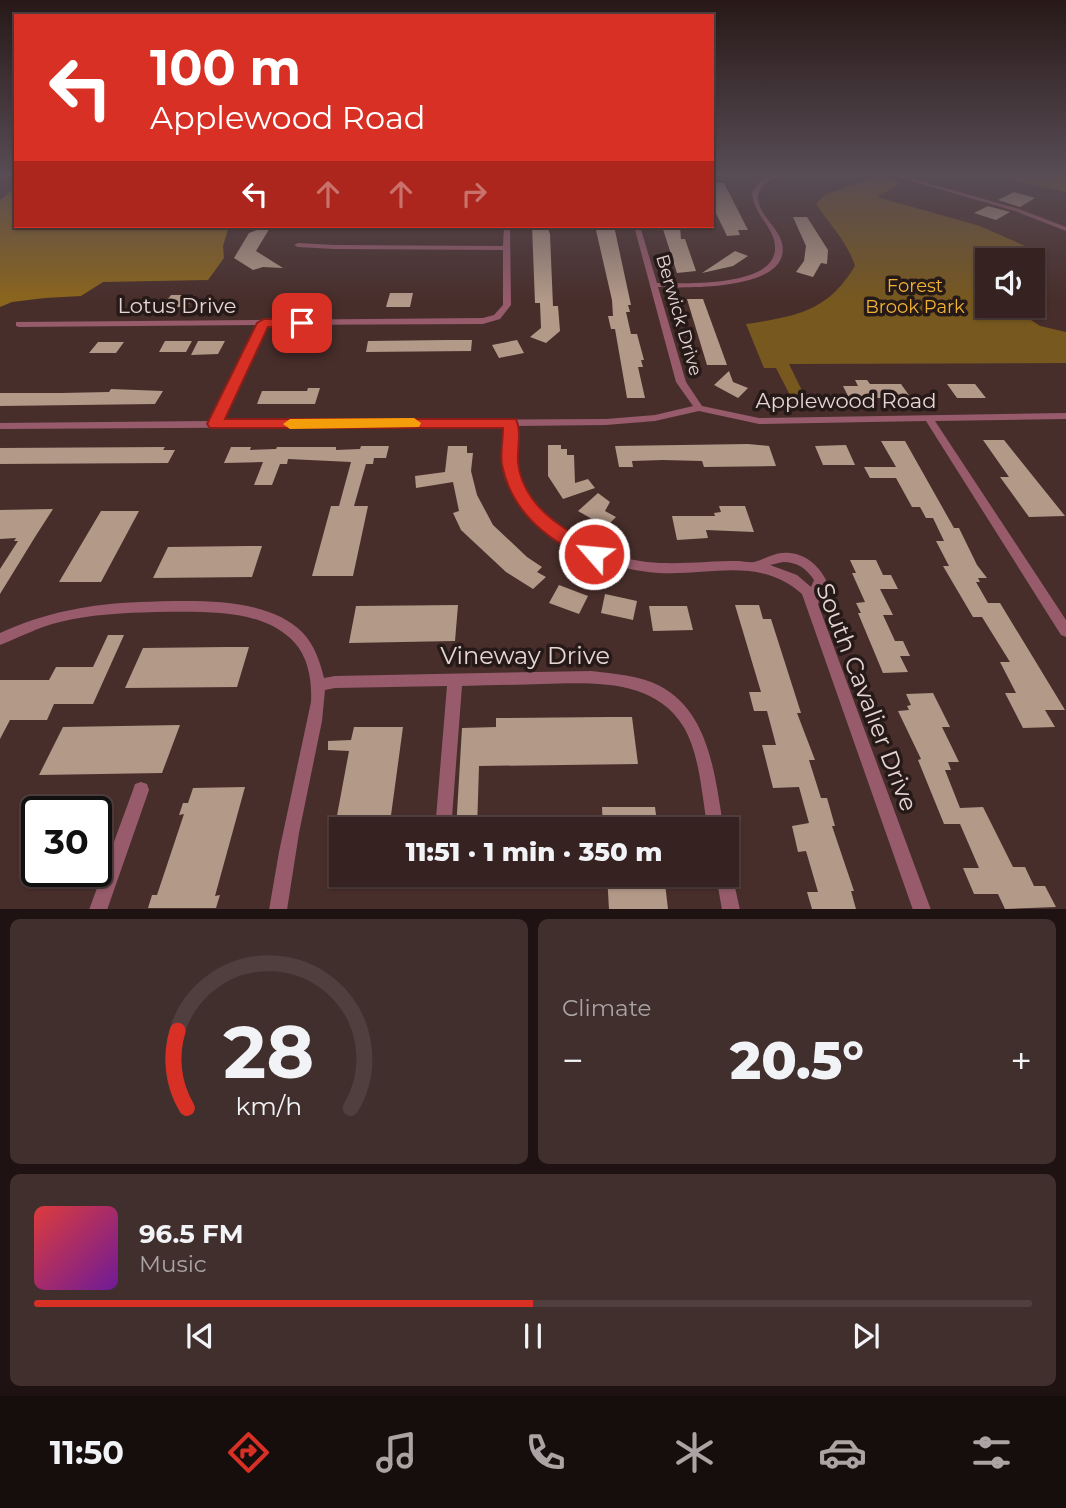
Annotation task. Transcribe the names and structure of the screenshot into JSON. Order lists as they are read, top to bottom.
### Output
{
  "streets": {
    "street": [
      "Lotus Drive",
      "Berwick Drive",
      "Applewood Road",
      "Vineway Drive",
      "South Cavalier Drive"
    ]
  },
  "crossings": [
    ["Berwick Drive", "Applewood Road"],
    ["Applewood Road", "South Cavalier Drive"]
  ],
  "parks": ["Forest Brook Park"],
  "page": {
    "turn": ["100 m", "Applewood Road"],
    "limit": "30",
    "trip": "11:51 · 1 min · 350 m",
    "tile": "Climate",
    "heat": ["−", "20.5°", "+"],
    "song": ["96.5 FM", "Music"],
    "tabs": "11:50",
    "gauge": ["28", "km/h"]
  }
}
